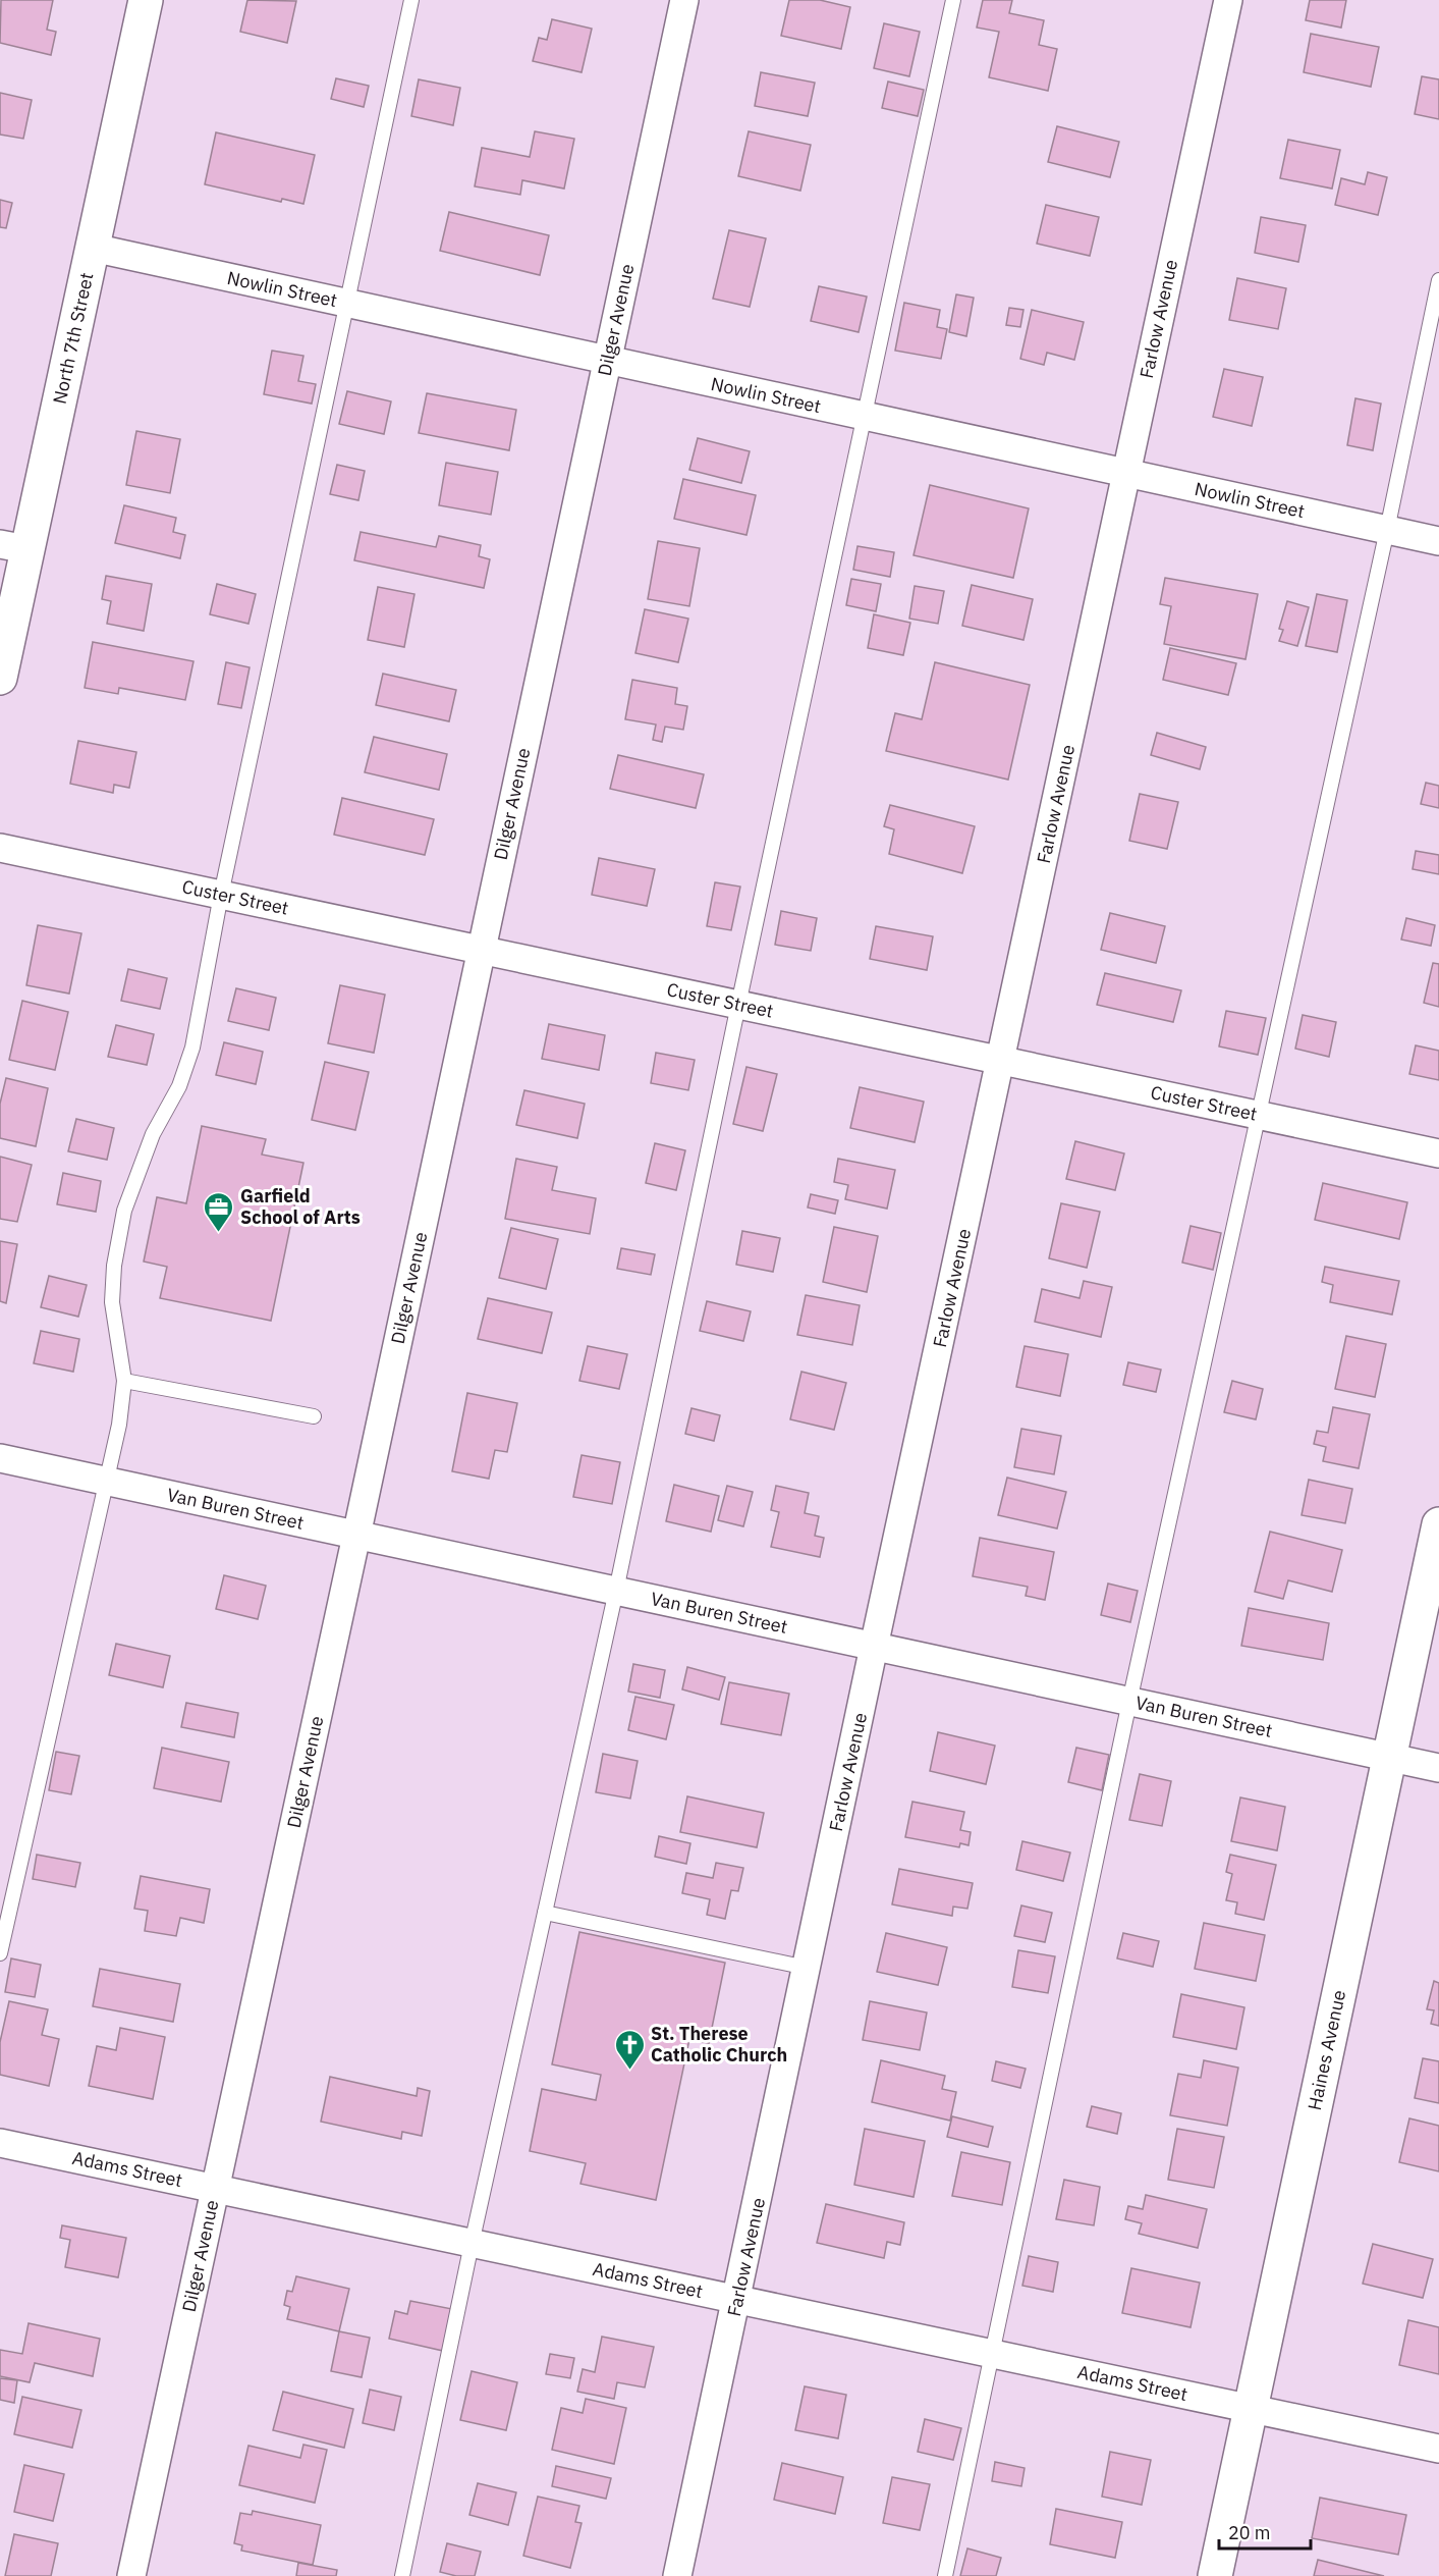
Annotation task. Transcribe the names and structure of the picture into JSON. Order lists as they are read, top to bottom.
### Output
{
  "streets": {
    "main road": ["North 7th Street", "Haines Avenue"],
    "street": [
      "Nowlin Street",
      "Farlow Avenue",
      "Dilger Avenue",
      "Custer Street",
      "Van Buren Street",
      "Adams Street"
    ]
  },
  "crossings": [
    ["Nowlin Street", "Farlow Avenue"],
    ["Nowlin Street", "Dilger Avenue"],
    ["Nowlin Street", "North 7th Street"],
    ["Farlow Avenue", "Custer Street"],
    ["Farlow Avenue", "Van Buren Street"],
    ["Farlow Avenue", "Adams Street"],
    ["Dilger Avenue", "Custer Street"],
    ["Dilger Avenue", "Van Buren Street"],
    ["Dilger Avenue", "Adams Street"],
    ["Van Buren Street", "Haines Avenue"],
    ["Haines Avenue", "Adams Street"]
  ],
  "places": {
    "office": ["Garfield School of Arts"],
    "church": ["St. Therese Catholic Church"]
  },
  "scale_bar": "20 m"
}
